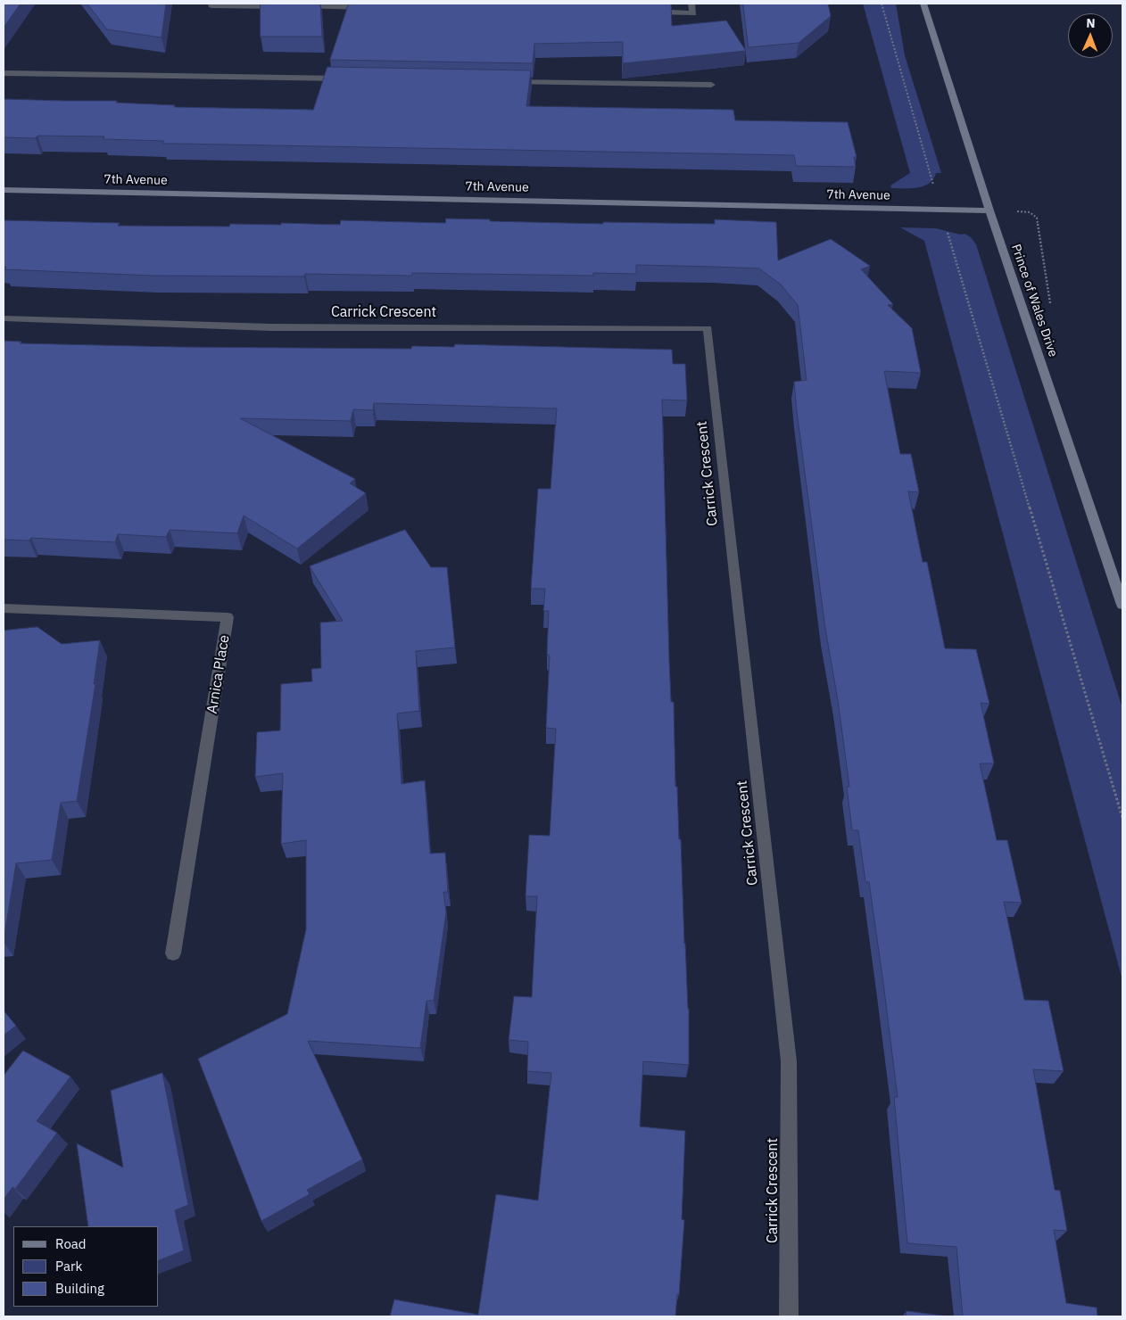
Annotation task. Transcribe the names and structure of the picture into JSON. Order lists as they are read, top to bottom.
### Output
{
  "streets": {
    "main road": ["7th Avenue", "Prince of Wales Drive"],
    "street": ["Carrick Crescent", "Arnica Place"]
  },
  "crossings": [
    ["7th Avenue", "Prince of Wales Drive"]
  ],
  "legend": ["Road", "Park", "Building"],
  "north": "top"
}
